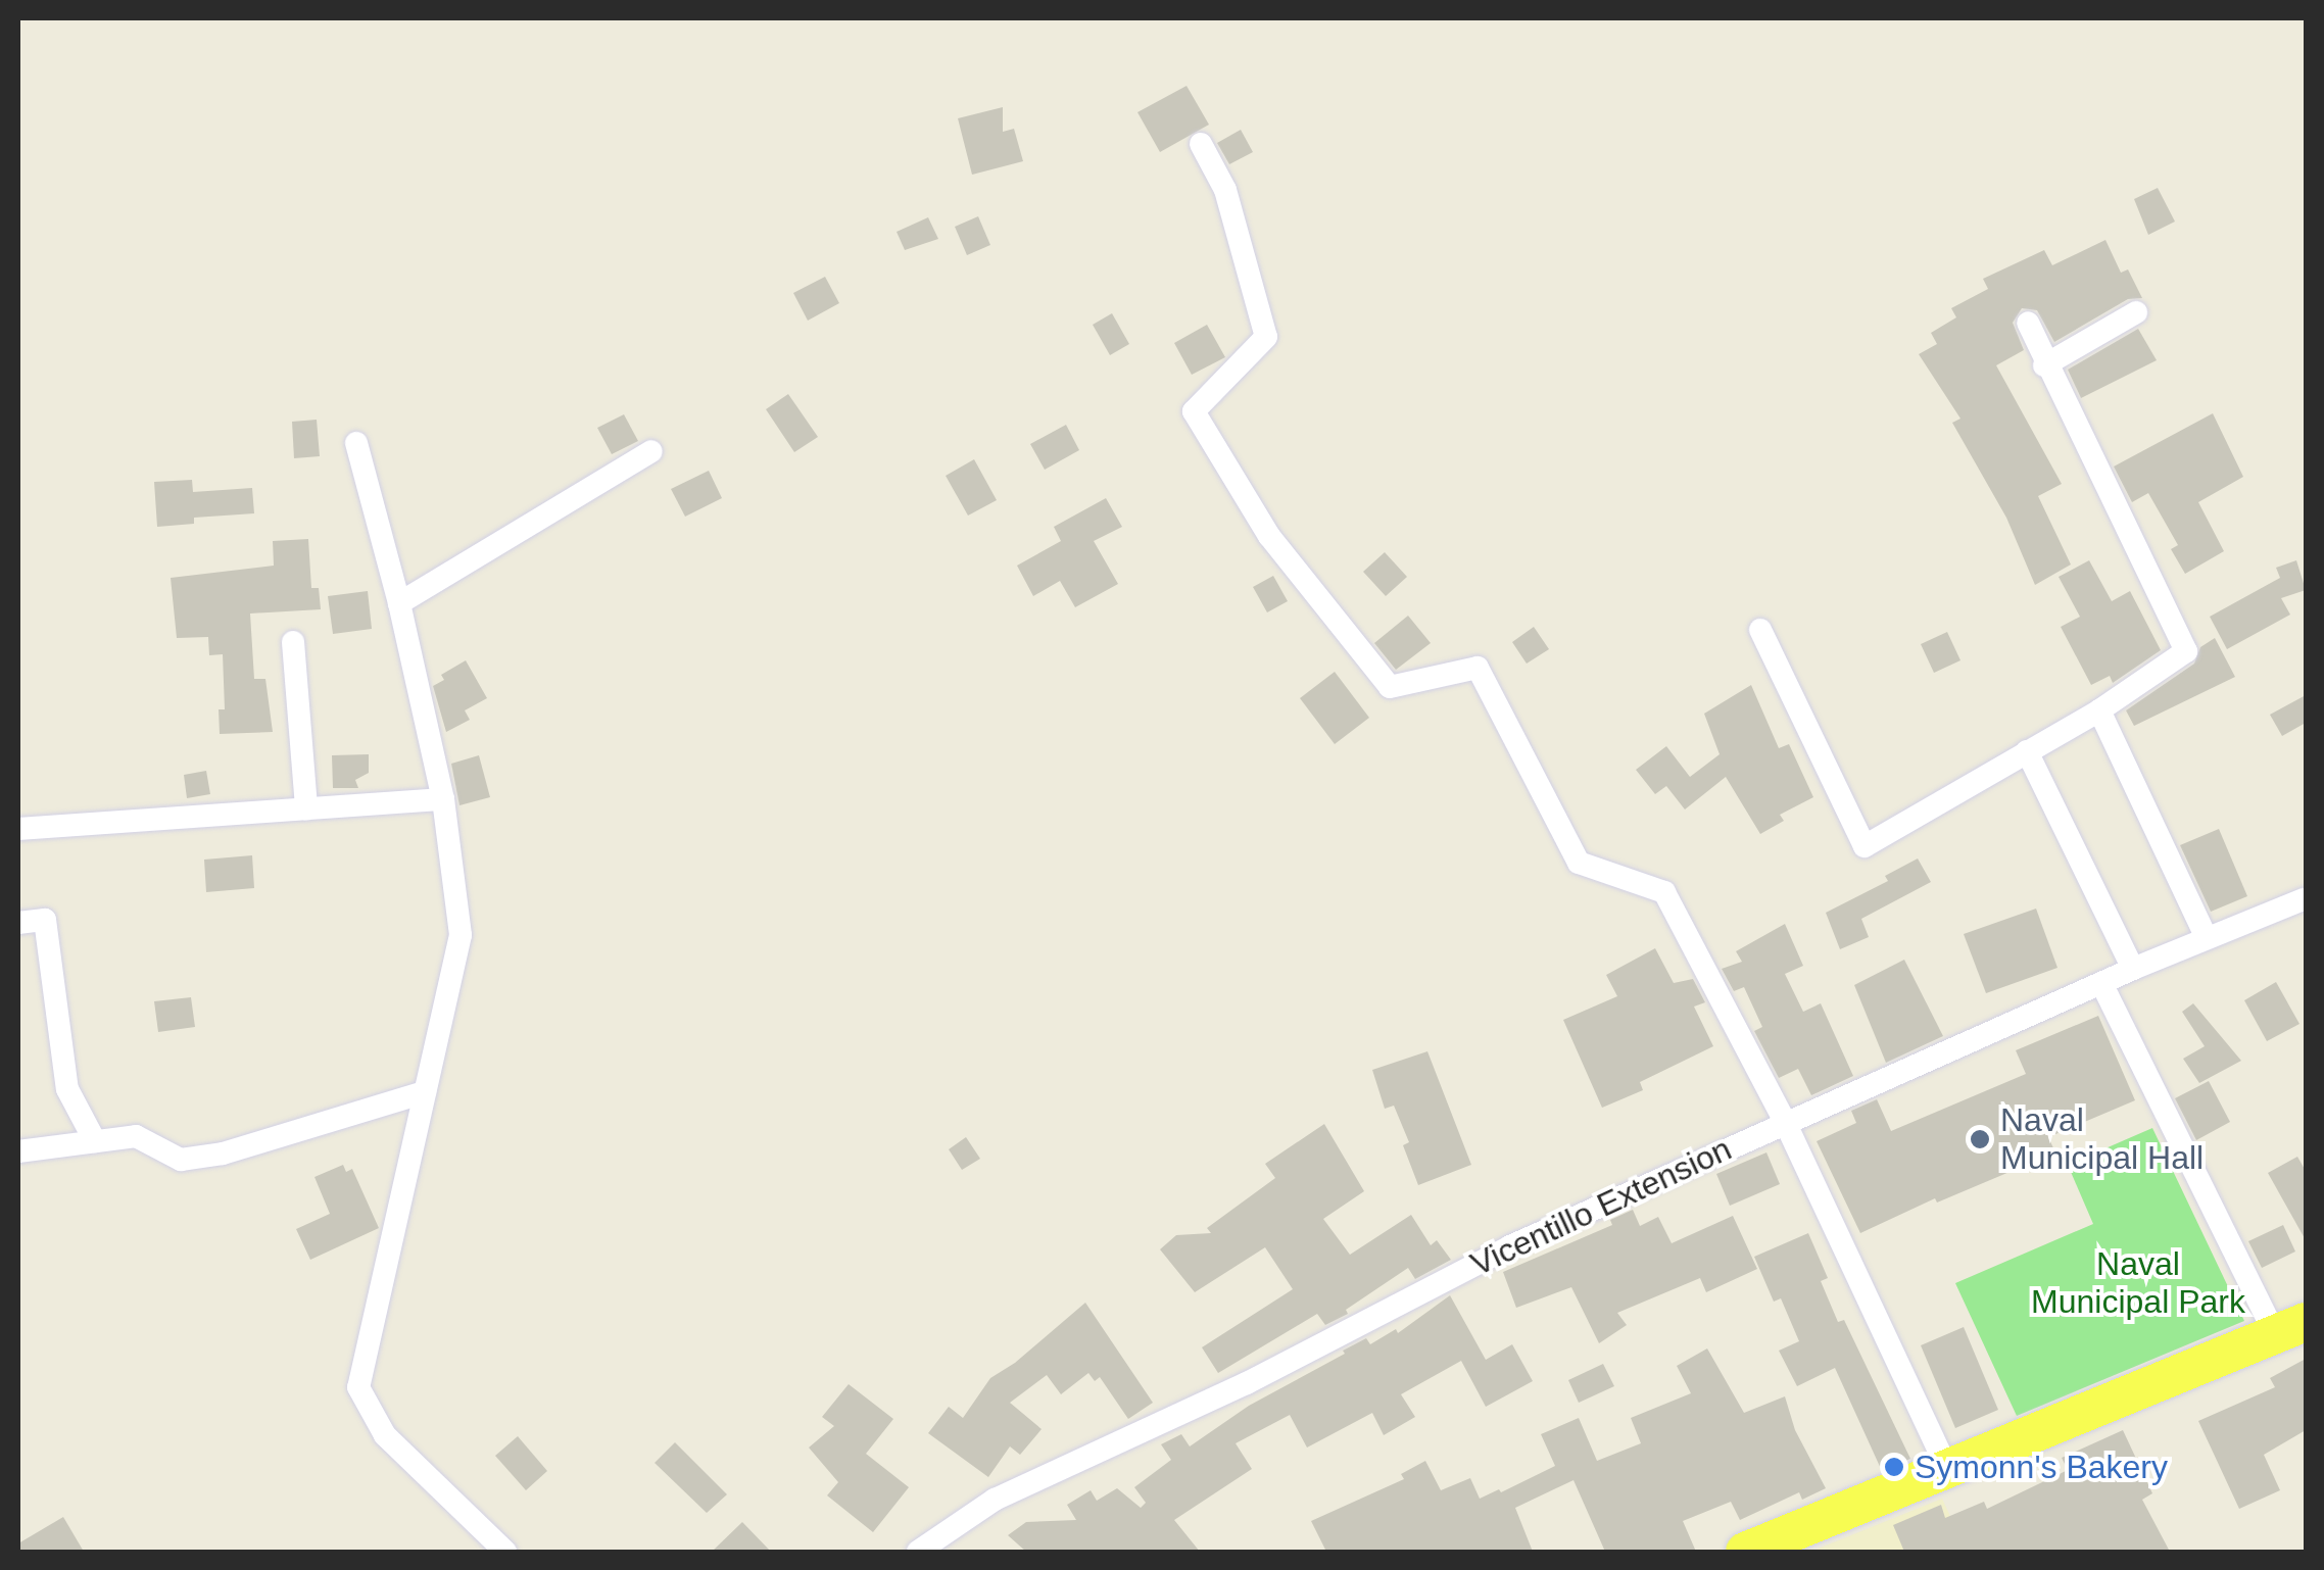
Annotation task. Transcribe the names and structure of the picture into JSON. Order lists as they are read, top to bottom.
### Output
{
  "streets": {
    "street": ["Vicentillo Extension"]
  },
  "parks": ["Naval Municipal Park"],
  "places": ["Naval Municipal Hall", "Symonn's Bakery"]
}
